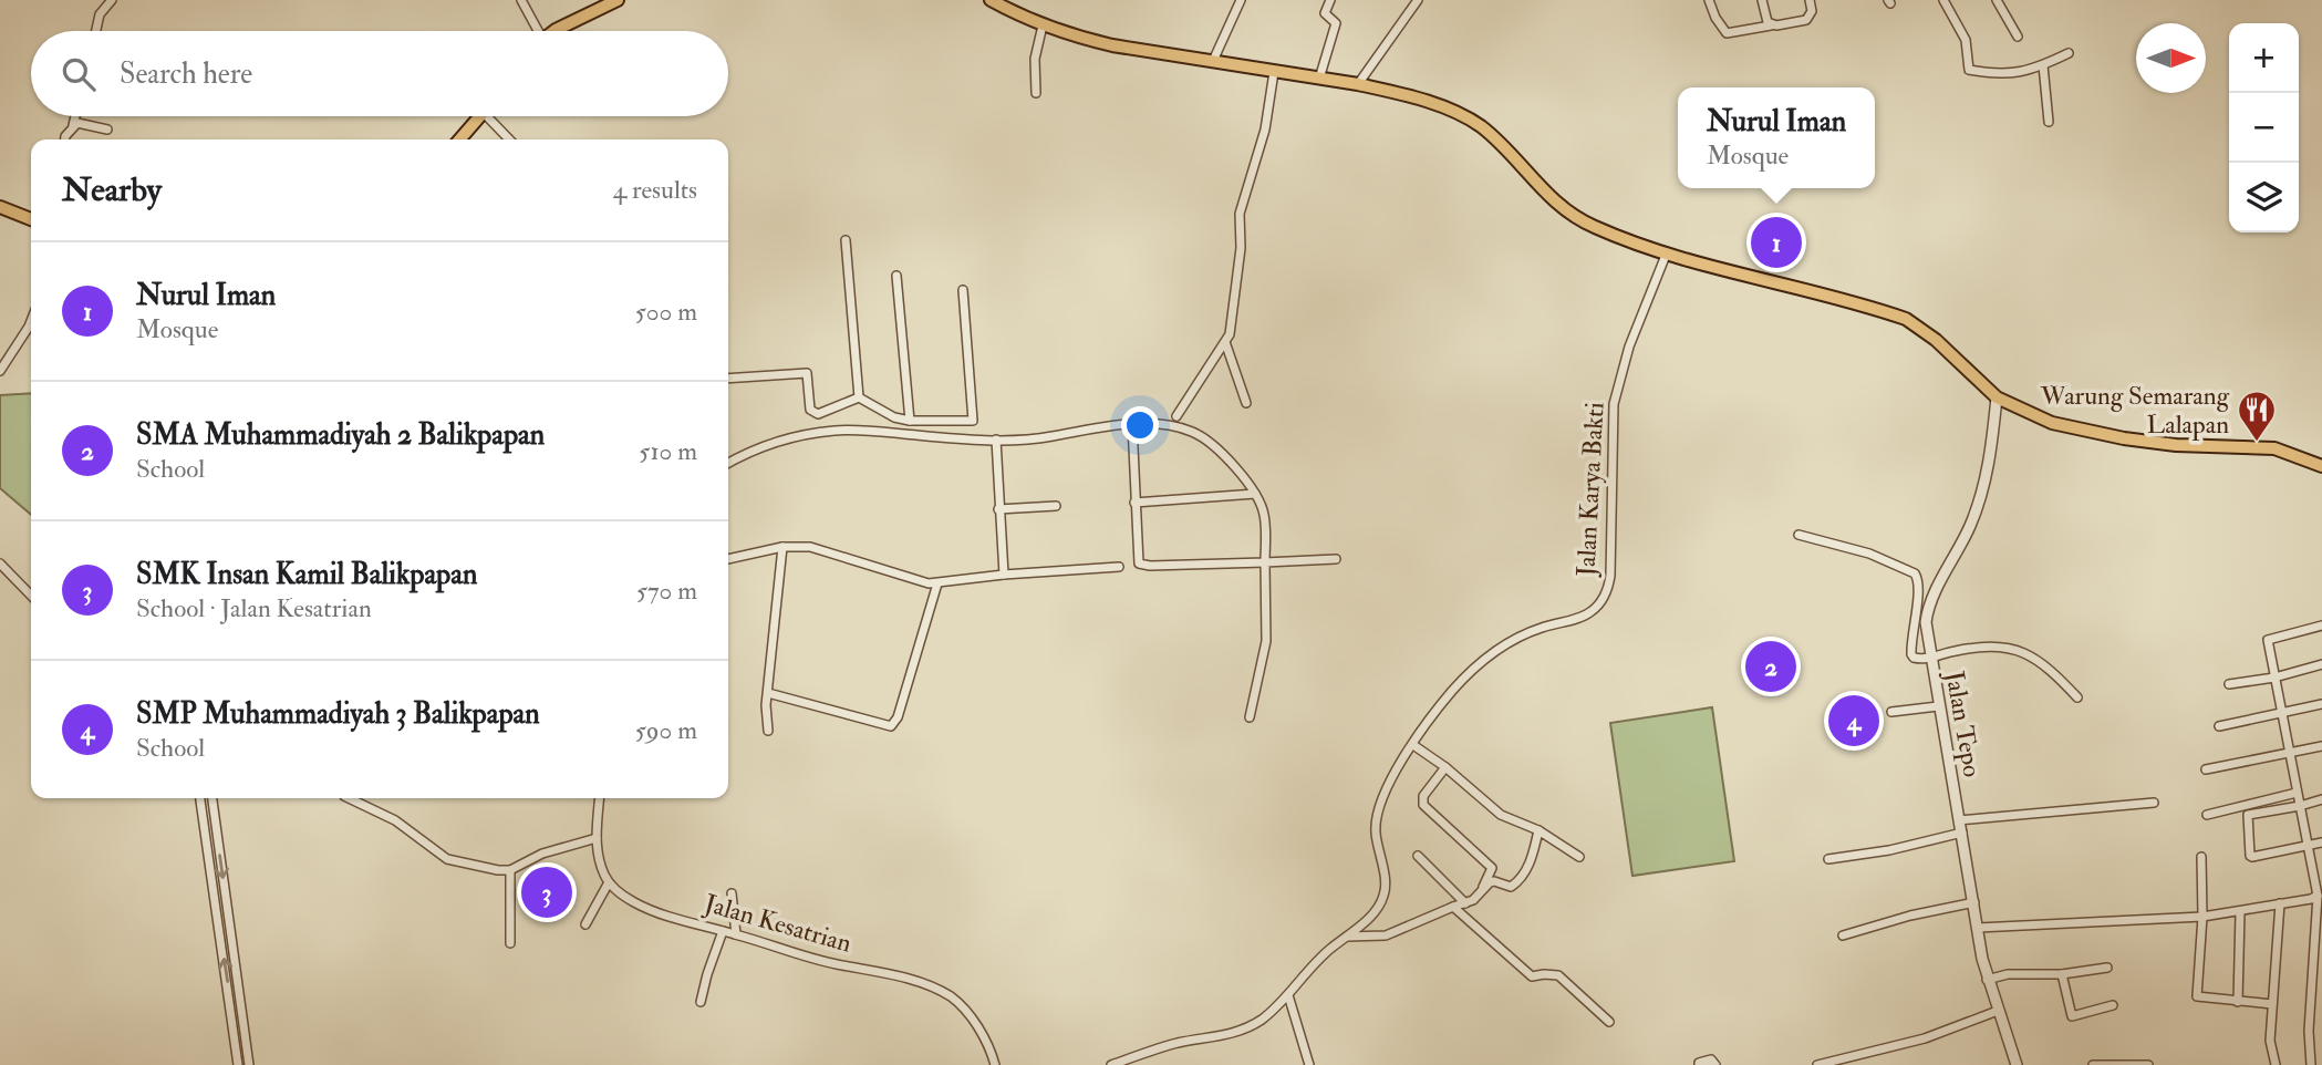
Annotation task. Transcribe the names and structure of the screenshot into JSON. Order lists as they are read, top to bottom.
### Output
{
  "streets": {
    "street": ["Jalan Karya Bakti", "Jalan Tepo", "Jalan Kesatrian"]
  },
  "places": {
    "restaurant": ["Warung Semarang Lalapan"]
  },
  "north": "right",
  "page": {
    "map_buttons": ["+", "−"],
    "search": "Search here",
    "popup": ["Nurul Iman", "Mosque"],
    "heading": ["Nearby", "4 results"],
    "pins": [
      "1",
      "2",
      "4",
      "3"
    ],
    "list": [
      {
        "mark": "1",
        "name": "Nurul Iman",
        "note": "Mosque",
        "value": "500 m"
      },
      {
        "mark": "2",
        "name": "SMA Muhammadiyah 2 Balikpapan",
        "note": "School",
        "value": "510 m"
      },
      {
        "mark": "3",
        "name": "SMK Insan Kamil Balikpapan",
        "note": "School · Jalan Kesatrian",
        "value": "570 m"
      },
      {
        "mark": "4",
        "name": "SMP Muhammadiyah 3 Balikpapan",
        "note": "School",
        "value": "590 m"
      }
    ]
  }
}
